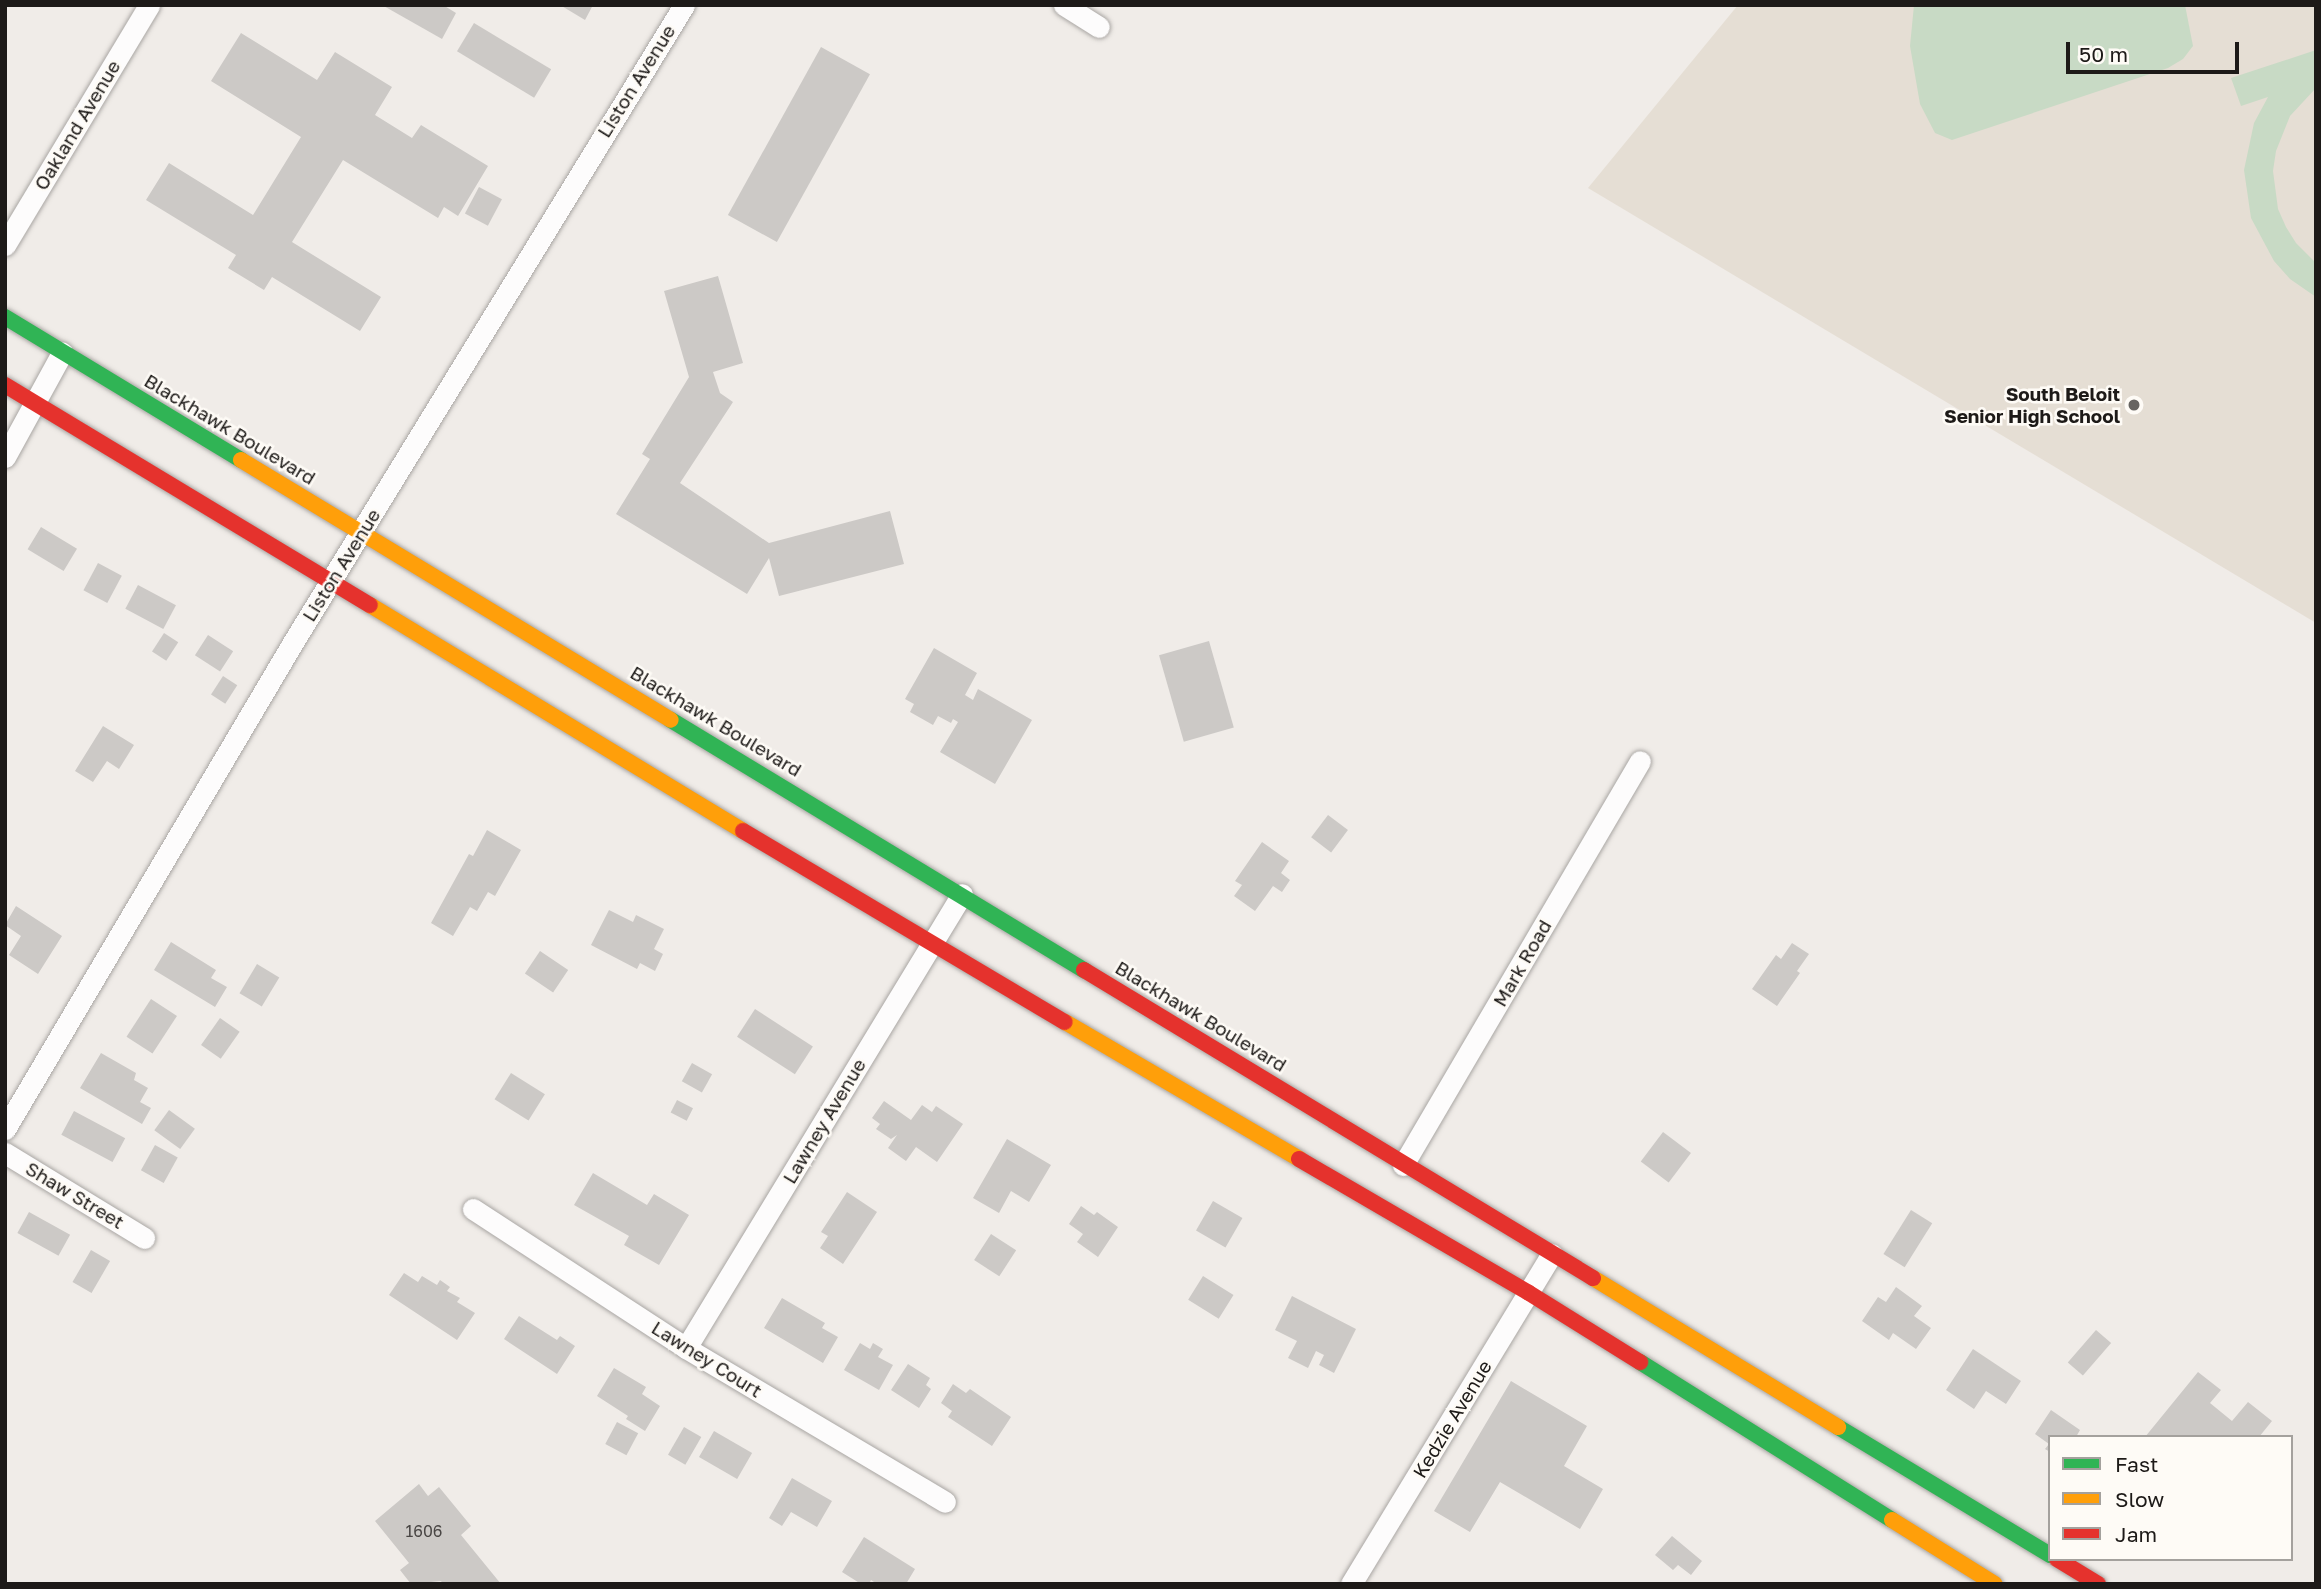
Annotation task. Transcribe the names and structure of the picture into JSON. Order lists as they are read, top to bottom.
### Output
{
  "streets": {
    "main road": ["Blackhawk Boulevard"],
    "street": [
      "Liston Avenue",
      "Oakland Avenue",
      "Mark Road",
      "Lawney Avenue",
      "Shaw Street",
      "Lawney Court",
      "Kedzie Avenue"
    ]
  },
  "crossings": [
    ["Liston Avenue", "Blackhawk Boulevard"],
    ["Blackhawk Boulevard", "Mark Road"],
    ["Blackhawk Boulevard", "Lawney Avenue"],
    ["Blackhawk Boulevard", "Kedzie Avenue"],
    ["Lawney Avenue", "Lawney Court"]
  ],
  "places": ["South Beloit Senior High School"],
  "house_numbers": ["1606"],
  "legend": ["Fast", "Slow", "Jam"],
  "scale_bar": "50 m"
}
